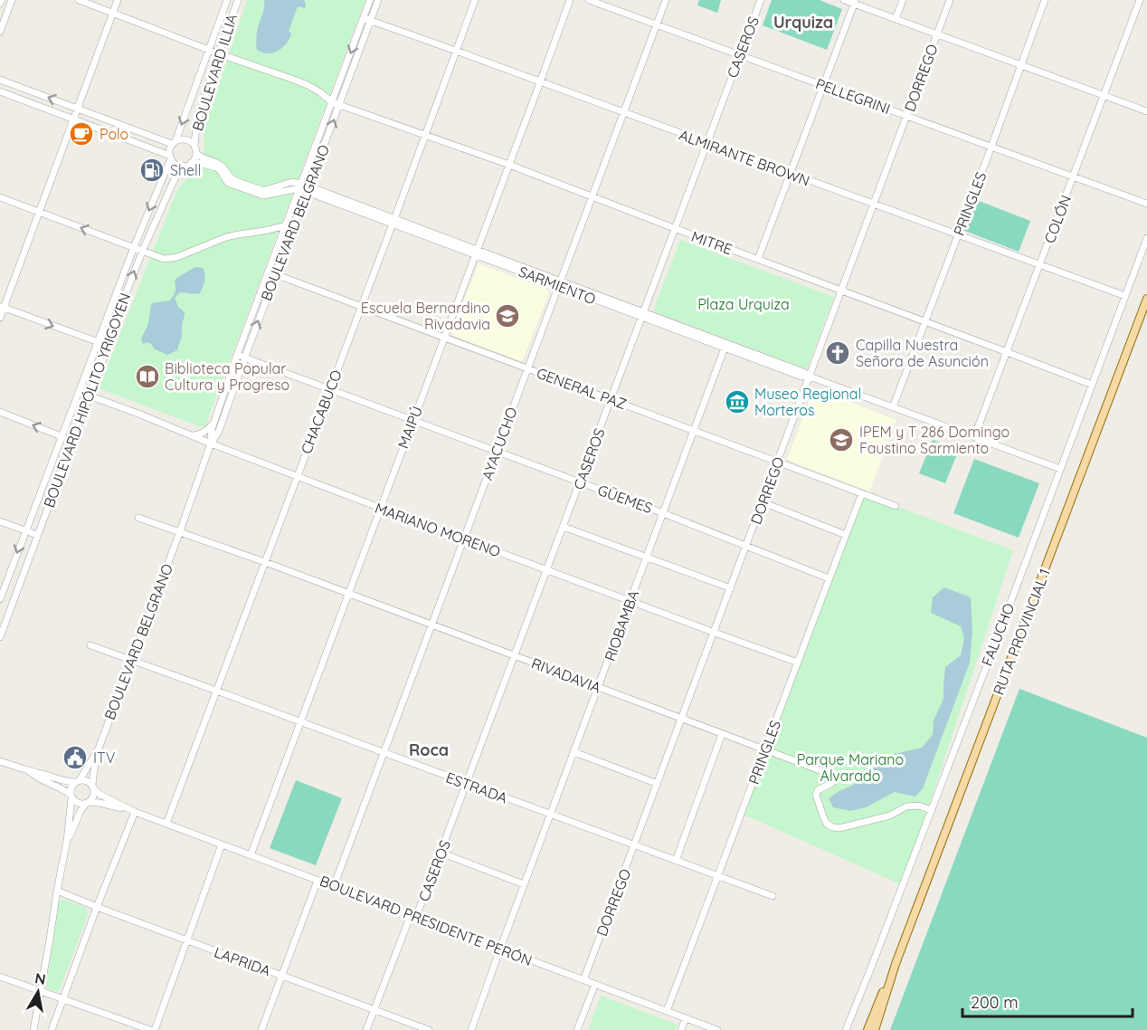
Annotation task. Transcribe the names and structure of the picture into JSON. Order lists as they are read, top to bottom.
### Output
{
  "streets": {
    "main road": ["RUTA PROVINCIAL 1"],
    "street": [
      "CASEROS",
      "BOULEVARD ILLIA",
      "DORREGO",
      "PELLEGRINI",
      "ALMIRANTE BROWN",
      "PRINGLES",
      "COLÓN",
      "BOULEVARD BELGRANO",
      "MITRE",
      "SARMIENTO",
      "GENERAL PAZ",
      "BOULEVARD HIPÓLITO YRIGOYEN",
      "CHACABUCO",
      "MAIPÚ",
      "AYACUCHO",
      "GÜEMES",
      "MARIANO MORENO",
      "RIOBAMBA",
      "FALUCHO",
      "RIVADAVIA",
      "ESTRADA",
      "BOULEVARD PRESIDENTE PERÓN",
      "LAPRIDA"
    ]
  },
  "crossings": [
    ["CASEROS", "PELLEGRINI"],
    ["CASEROS", "ALMIRANTE BROWN"],
    ["CASEROS", "MITRE"],
    ["CASEROS", "SARMIENTO"],
    ["CASEROS", "GENERAL PAZ"],
    ["CASEROS", "GÜEMES"],
    ["CASEROS", "MARIANO MORENO"],
    ["CASEROS", "RIVADAVIA"],
    ["CASEROS", "ESTRADA"],
    ["CASEROS", "BOULEVARD PRESIDENTE PERÓN"],
    ["CASEROS", "LAPRIDA"],
    ["BOULEVARD ILLIA", "MITRE"],
    ["BOULEVARD ILLIA", "BOULEVARD HIPÓLITO YRIGOYEN"],
    ["DORREGO", "PELLEGRINI"],
    ["DORREGO", "ALMIRANTE BROWN"],
    ["DORREGO", "MITRE"],
    ["DORREGO", "SARMIENTO"],
    ["DORREGO", "GENERAL PAZ"],
    ["DORREGO", "GÜEMES"],
    ["DORREGO", "MARIANO MORENO"],
    ["DORREGO", "RIVADAVIA"],
    ["DORREGO", "ESTRADA"],
    ["DORREGO", "BOULEVARD PRESIDENTE PERÓN"],
    ["PELLEGRINI", "PRINGLES"],
    ["PELLEGRINI", "COLÓN"],
    ["PELLEGRINI", "AYACUCHO"],
    ["ALMIRANTE BROWN", "PRINGLES"],
    ["ALMIRANTE BROWN", "COLÓN"],
    ["ALMIRANTE BROWN", "BOULEVARD BELGRANO"],
    ["ALMIRANTE BROWN", "CHACABUCO"],
    ["ALMIRANTE BROWN", "MAIPÚ"],
    ["ALMIRANTE BROWN", "AYACUCHO"],
    ["ALMIRANTE BROWN", "FALUCHO"],
    ["PRINGLES", "MITRE"],
    ["PRINGLES", "SARMIENTO"],
    ["PRINGLES", "GENERAL PAZ"],
    ["PRINGLES", "GÜEMES"],
    ["PRINGLES", "MARIANO MORENO"],
    ["PRINGLES", "RIVADAVIA"],
    ["PRINGLES", "ESTRADA"],
    ["PRINGLES", "BOULEVARD PRESIDENTE PERÓN"],
    ["COLÓN", "MITRE"],
    ["COLÓN", "SARMIENTO"],
    ["BOULEVARD BELGRANO", "MITRE"],
    ["BOULEVARD BELGRANO", "SARMIENTO"],
    ["BOULEVARD BELGRANO", "GENERAL PAZ"],
    ["BOULEVARD BELGRANO", "GÜEMES"],
    ["BOULEVARD BELGRANO", "MARIANO MORENO"],
    ["BOULEVARD BELGRANO", "RIVADAVIA"],
    ["BOULEVARD BELGRANO", "ESTRADA"],
    ["BOULEVARD BELGRANO", "BOULEVARD PRESIDENTE PERÓN"],
    ["MITRE", "CHACABUCO"],
    ["MITRE", "MAIPÚ"],
    ["MITRE", "AYACUCHO"],
    ["MITRE", "FALUCHO"],
    ["SARMIENTO", "CHACABUCO"],
    ["SARMIENTO", "MAIPÚ"],
    ["SARMIENTO", "AYACUCHO"],
    ["SARMIENTO", "RIOBAMBA"],
    ["SARMIENTO", "FALUCHO"],
    ["GENERAL PAZ", "CHACABUCO"],
    ["GENERAL PAZ", "MAIPÚ"],
    ["GENERAL PAZ", "AYACUCHO"],
    ["GENERAL PAZ", "RIOBAMBA"],
    ["BOULEVARD HIPÓLITO YRIGOYEN", "MARIANO MORENO"],
    ["CHACABUCO", "GÜEMES"],
    ["CHACABUCO", "MARIANO MORENO"],
    ["CHACABUCO", "RIVADAVIA"],
    ["CHACABUCO", "ESTRADA"],
    ["CHACABUCO", "BOULEVARD PRESIDENTE PERÓN"],
    ["MAIPÚ", "GÜEMES"],
    ["MAIPÚ", "MARIANO MORENO"],
    ["MAIPÚ", "RIVADAVIA"],
    ["MAIPÚ", "ESTRADA"],
    ["MAIPÚ", "BOULEVARD PRESIDENTE PERÓN"],
    ["AYACUCHO", "GÜEMES"],
    ["AYACUCHO", "MARIANO MORENO"],
    ["AYACUCHO", "RIVADAVIA"],
    ["AYACUCHO", "ESTRADA"],
    ["AYACUCHO", "BOULEVARD PRESIDENTE PERÓN"],
    ["GÜEMES", "RIOBAMBA"],
    ["MARIANO MORENO", "RIOBAMBA"],
    ["RIOBAMBA", "RIVADAVIA"],
    ["RIOBAMBA", "ESTRADA"],
    ["RIOBAMBA", "BOULEVARD PRESIDENTE PERÓN"],
    ["FALUCHO", "RIVADAVIA"]
  ],
  "districts": ["Urquiza", "Roca"],
  "parks": ["Plaza Urquiza", "Parque Mariano Alvarado"],
  "places": {
    "cafe": ["Polo"],
    "fuel station": ["Shell"],
    "school or university": ["Escuela Bernardino Rivadavia", "IPEM y T 286 Domingo Faustino Sarmiento"],
    "church": ["Capilla Nuestra Señora de Asunción"],
    "library": ["Biblioteca Popular Cultura y Progreso"],
    "museum": ["Museo Regional Morteros"],
    "public building": ["ITV"]
  },
  "scale_bar": "200 m",
  "north": "top"
}
